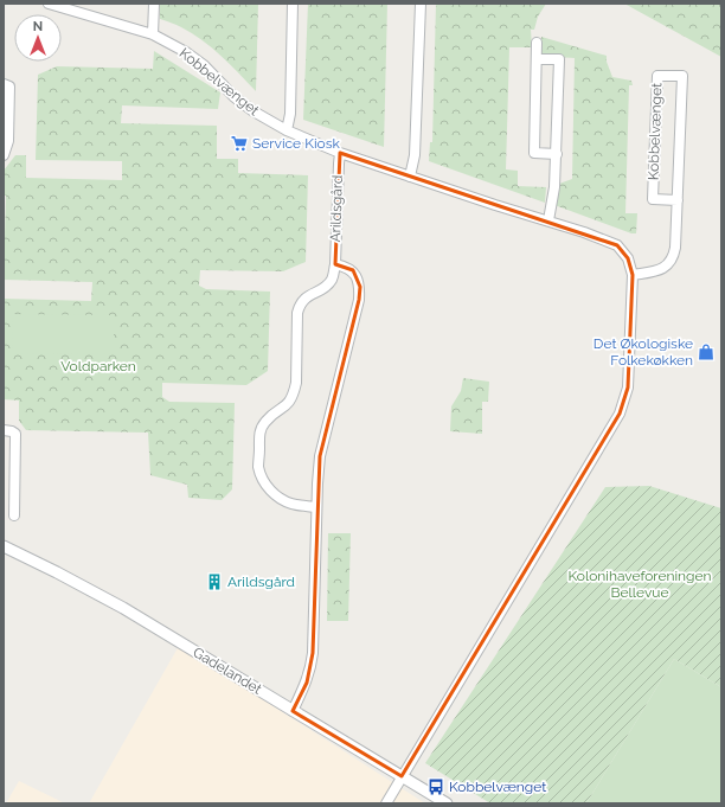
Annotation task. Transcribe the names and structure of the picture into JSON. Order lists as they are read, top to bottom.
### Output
{
  "streets": {
    "street": ["Kobbelvænget", "Arildsgård", "Gadelandet"]
  },
  "crossings": [
    ["Kobbelvænget", "Arildsgård"],
    ["Kobbelvænget", "Gadelandet"]
  ],
  "parks": ["Voldparken", "Kolonihaveforeningen Bellevue"],
  "places": {
    "supermarket": ["Service Kiosk"],
    "shop": ["Det Økologiske Folkekøkken"],
    "building": ["Arildsgård"],
    "bus stop": ["Kobbelvænget"]
  },
  "north": "top"
}
